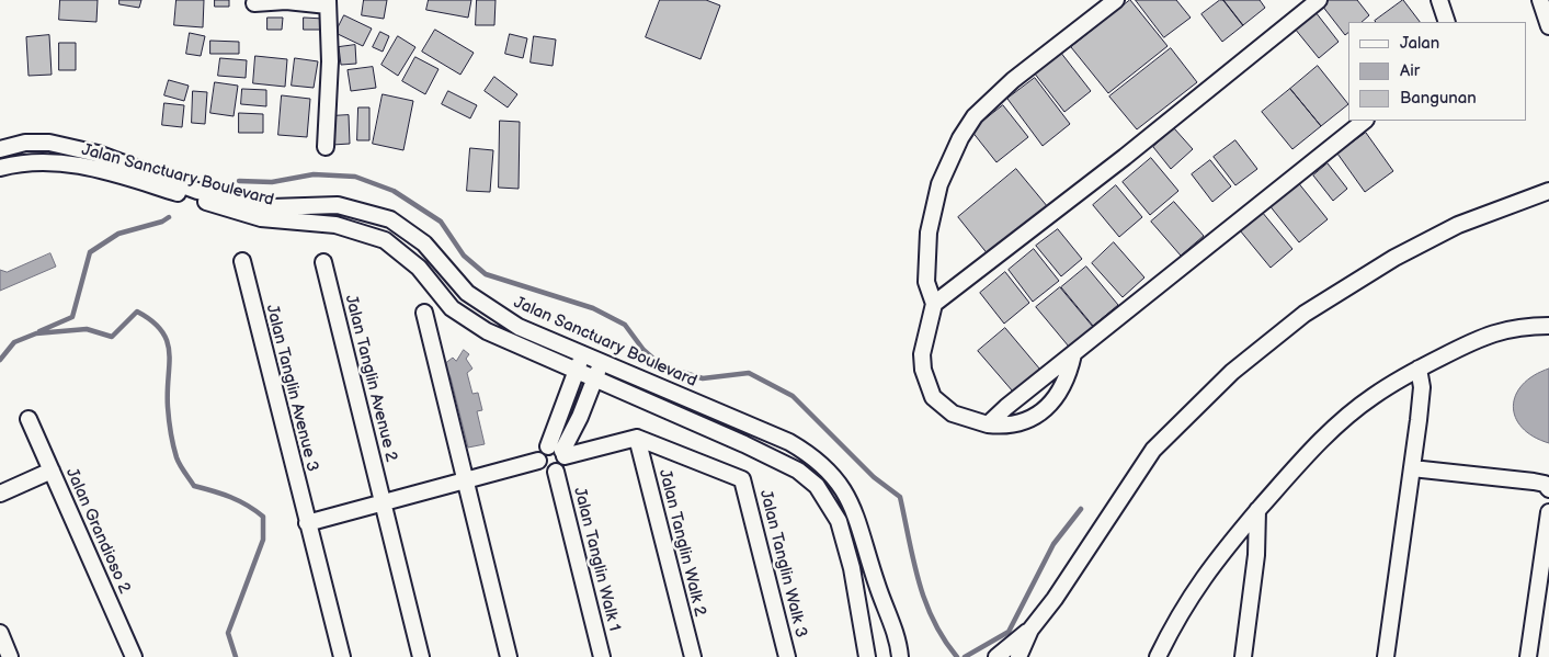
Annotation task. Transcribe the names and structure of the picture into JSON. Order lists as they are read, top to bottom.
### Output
{
  "streets": {
    "street": [
      "Jalan Sanctuary Boulevard",
      "Jalan Tanglin Avenue 2",
      "Jalan Tanglin Avenue 3",
      "Jalan Grandioso 2",
      "Jalan Tanglin Walk 2",
      "Jalan Tanglin Walk 1",
      "Jalan Tanglin Walk 3"
    ]
  },
  "crossings": [
    ["Jalan Tanglin Walk 2", "Jalan Tanglin Walk 3"]
  ],
  "legend": ["Jalan", "Air", "Bangunan"]
}
